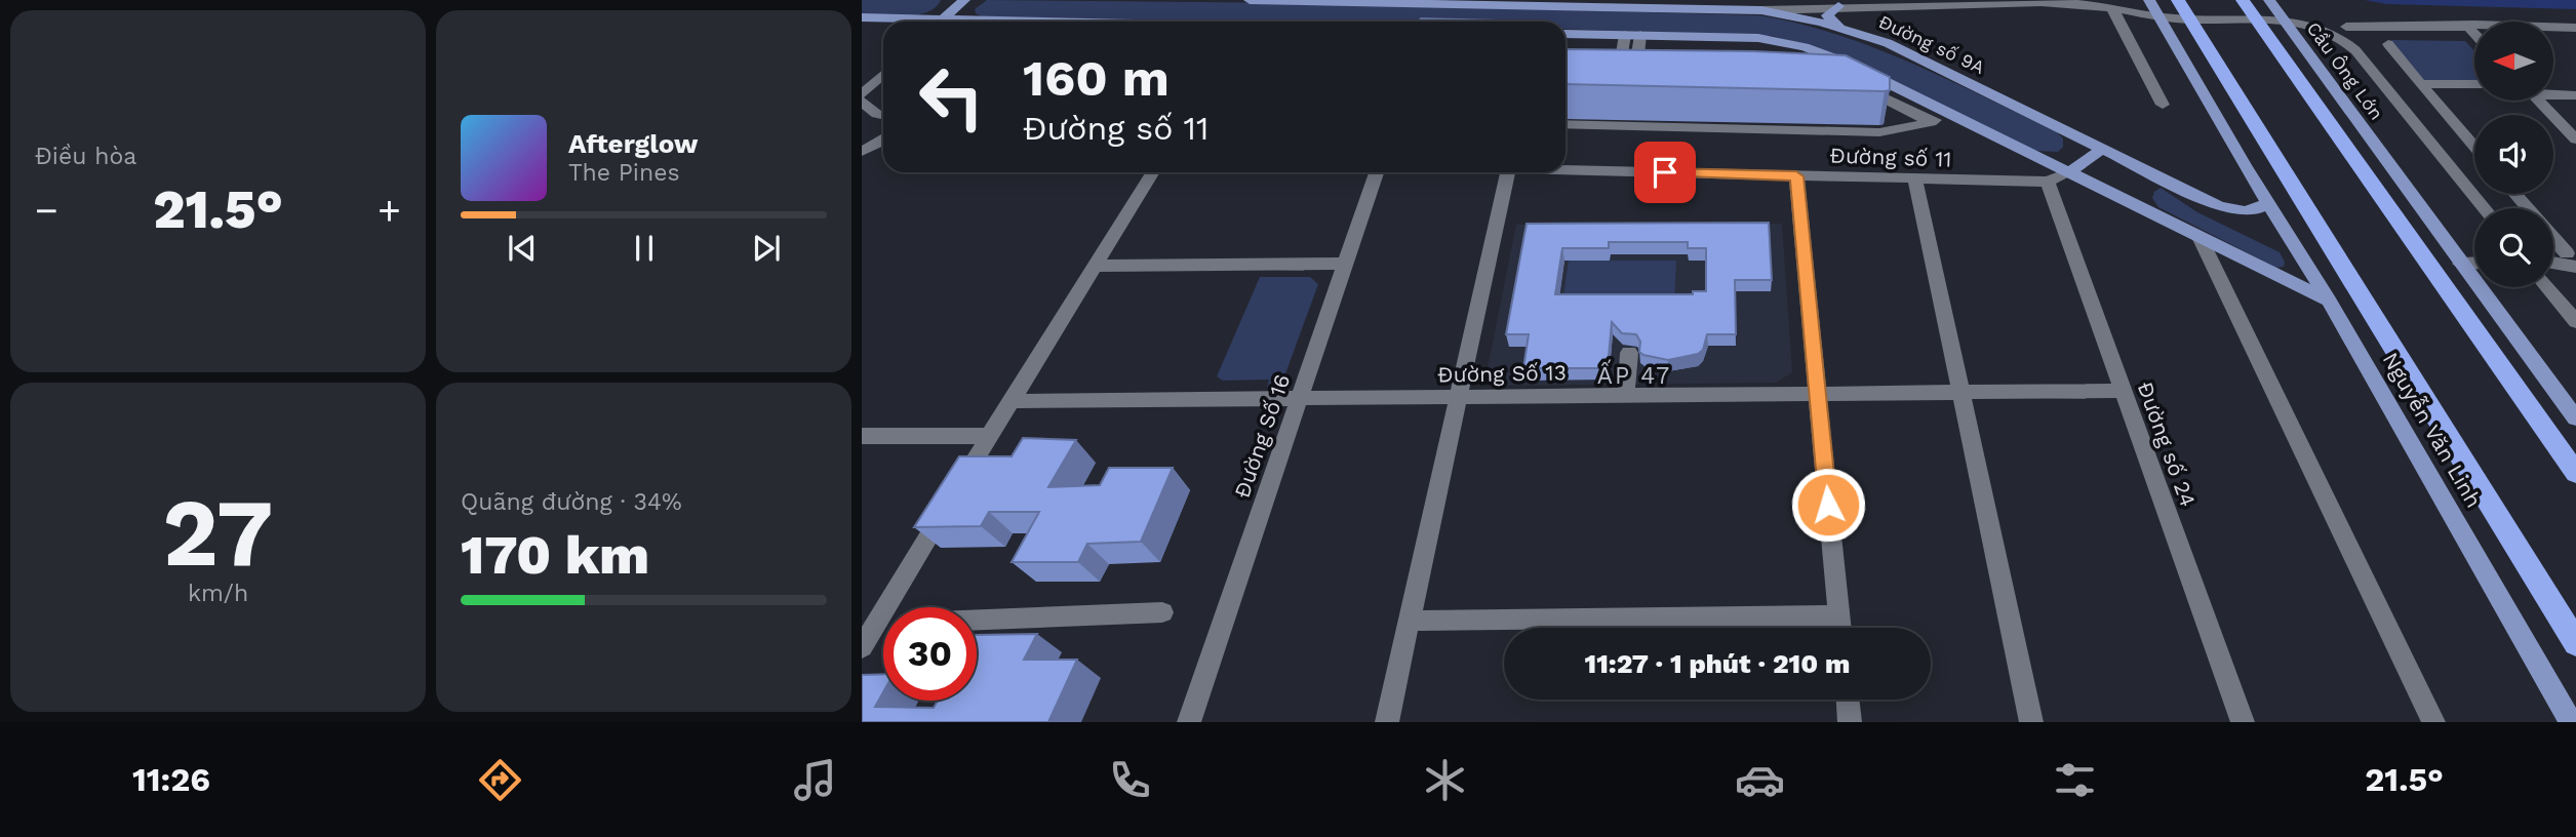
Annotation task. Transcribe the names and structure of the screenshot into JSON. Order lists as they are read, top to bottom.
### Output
{
  "streets": {
    "highway": ["Cầu Ông Lớn", "Nguyễn Văn Linh"],
    "main road": ["Đường số 9A"],
    "street": [
      "Đường số 11",
      "Đường Số 13",
      "Đường Số 16",
      "Đường số 24"
    ]
  },
  "crossings": [
    ["Đường số 9A", "Nguyễn Văn Linh"],
    ["Đường số 11", "Đường số 24"],
    ["Đường Số 13", "Đường Số 16"],
    ["Đường Số 13", "Đường số 24"]
  ],
  "districts": ["ẤP 47"],
  "north": "left",
  "page": {
    "tile": [
      "Điều hòa",
      ["27", "km/h"],
      ["Quãng đường · 34%", "170 km"]
    ],
    "turn": ["160 m", "Đường số 11"],
    "song": ["Afterglow", "The Pines"],
    "heat": ["−", "21.5°", "+"],
    "limit": "30",
    "trip": "11:27 · 1 phút · 210 m",
    "tabs": ["11:26", "21.5°"]
  }
}
